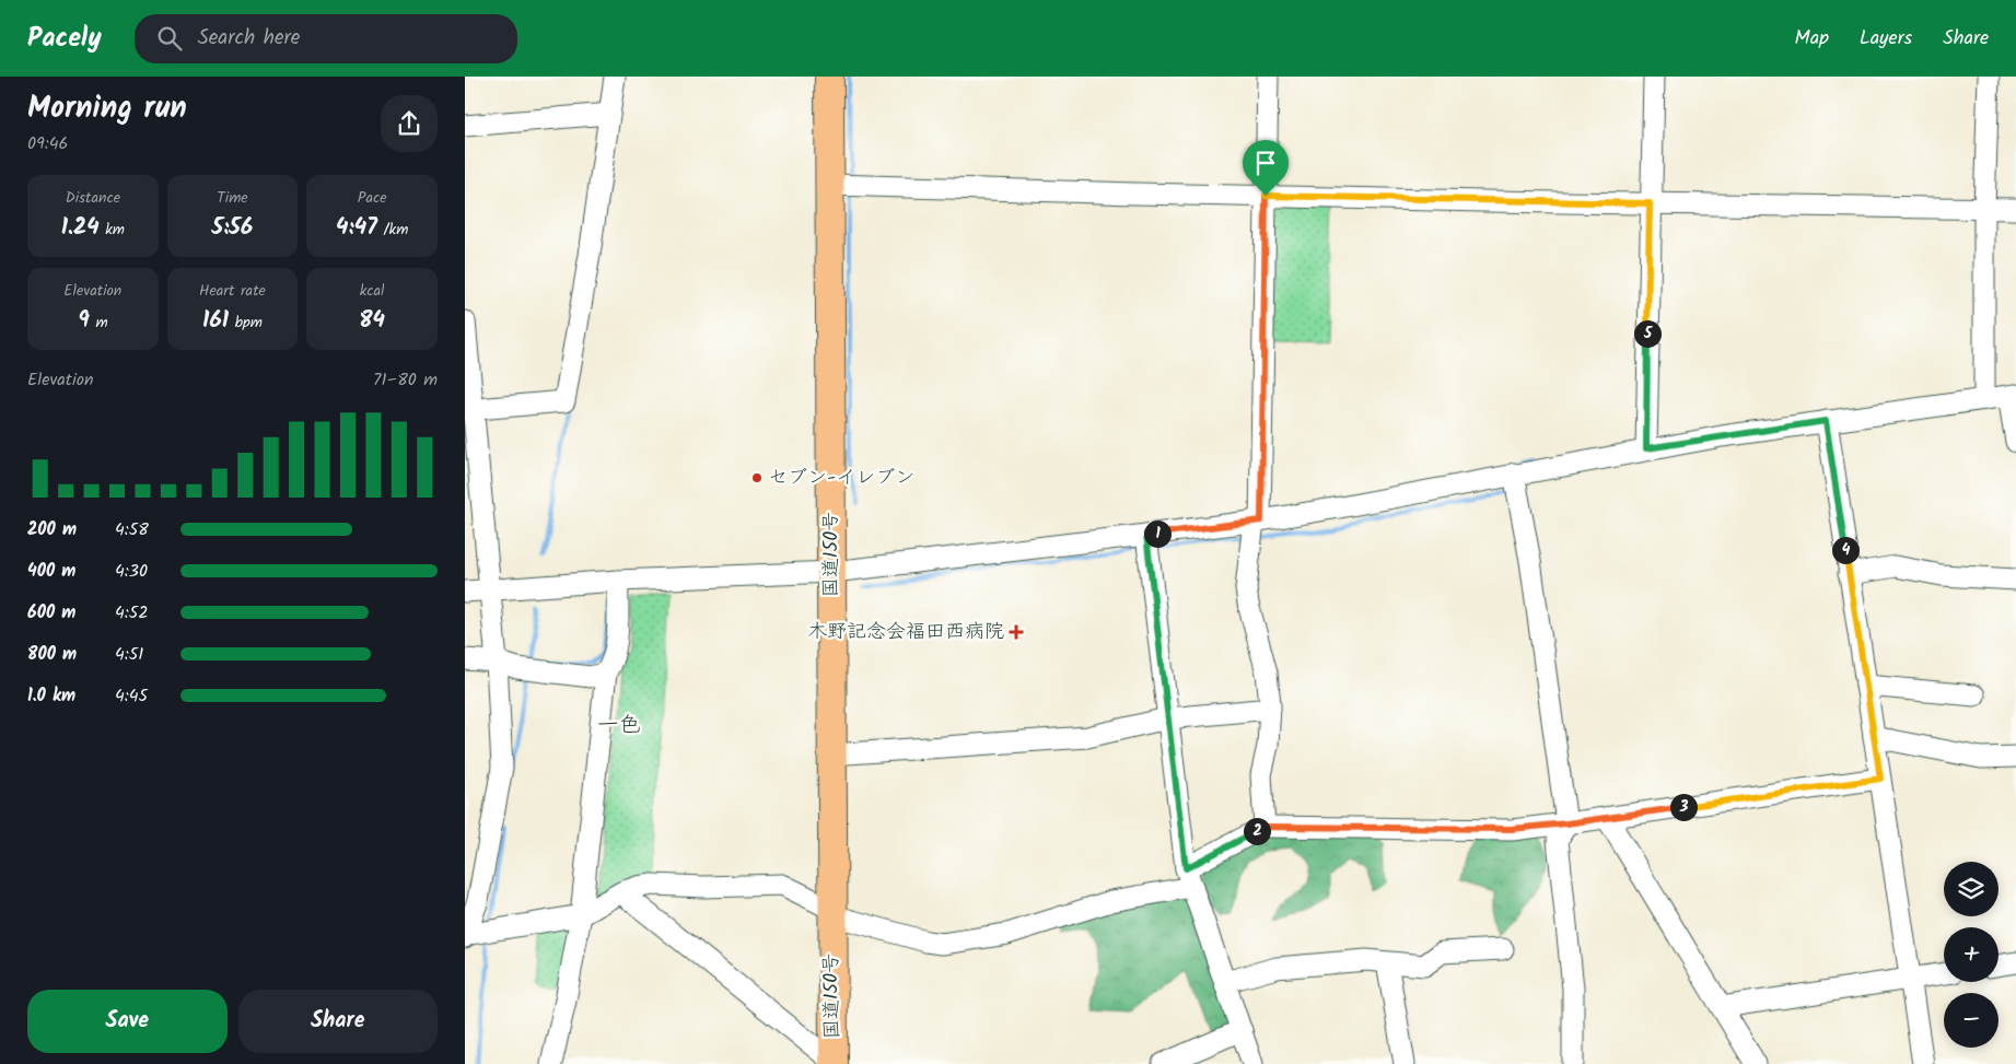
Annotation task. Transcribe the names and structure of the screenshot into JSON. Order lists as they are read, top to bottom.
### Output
{
  "streets": {
    "highway": ["国道150号"]
  },
  "districts": ["一色"],
  "places": {
    "other": ["セブン-イレブン"],
    "health": ["木野記念会福田西病院"]
  },
  "page": {
    "header": "Pacely",
    "search": "Search here",
    "nav": ["Map", "Layers", "Share"],
    "heading": ["Morning run", "09:46"],
    "stats": [
      ["Distance", "1.24 km"],
      ["Time", "5:56"],
      ["Pace", "4:47 /km"],
      ["Elevation", "9 m"],
      ["Heart rate", "161 bpm"],
      ["kcal", "84"]
    ],
    "pins": [
      "5",
      "1",
      "4",
      "3",
      "2"
    ],
    "chart": ["Elevation", "71–80 m"],
    "list": [
      {
        "name": "200 m",
        "note": "4:58"
      },
      {
        "name": "400 m",
        "note": "4:30"
      },
      {
        "name": "600 m",
        "note": "4:52"
      },
      {
        "name": "800 m",
        "note": "4:51"
      },
      {
        "name": "1.0 km",
        "note": "4:45"
      }
    ],
    "map_buttons": ["+", "−"],
    "buttons": ["Save", "Share"]
  }
}
